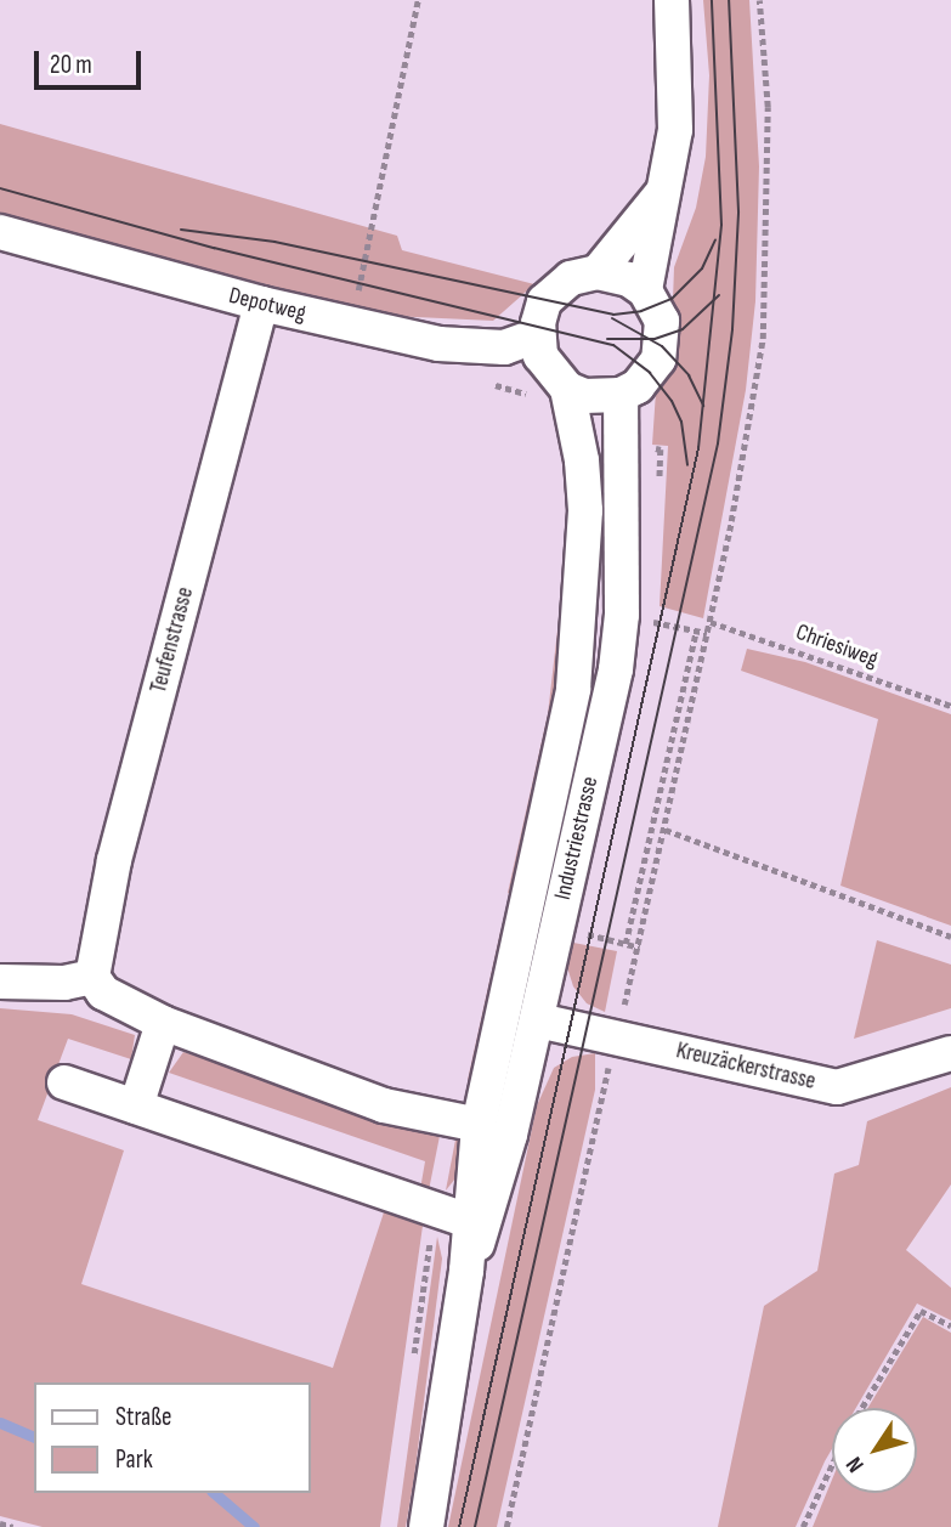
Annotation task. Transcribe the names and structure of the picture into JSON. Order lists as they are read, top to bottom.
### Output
{
  "streets": {
    "street": [
      "Depotweg",
      "Teufenstrasse",
      "Industriestrasse",
      "Kreuzäckerstrasse"
    ],
    "path": ["Chriesiweg"]
  },
  "crossings": [
    ["Depotweg", "Teufenstrasse"],
    ["Depotweg", "Industriestrasse"],
    ["Industriestrasse", "Kreuzäckerstrasse"]
  ],
  "legend": ["Straße", "Park"],
  "scale_bar": "20 m",
  "north": "bottom left"
}
